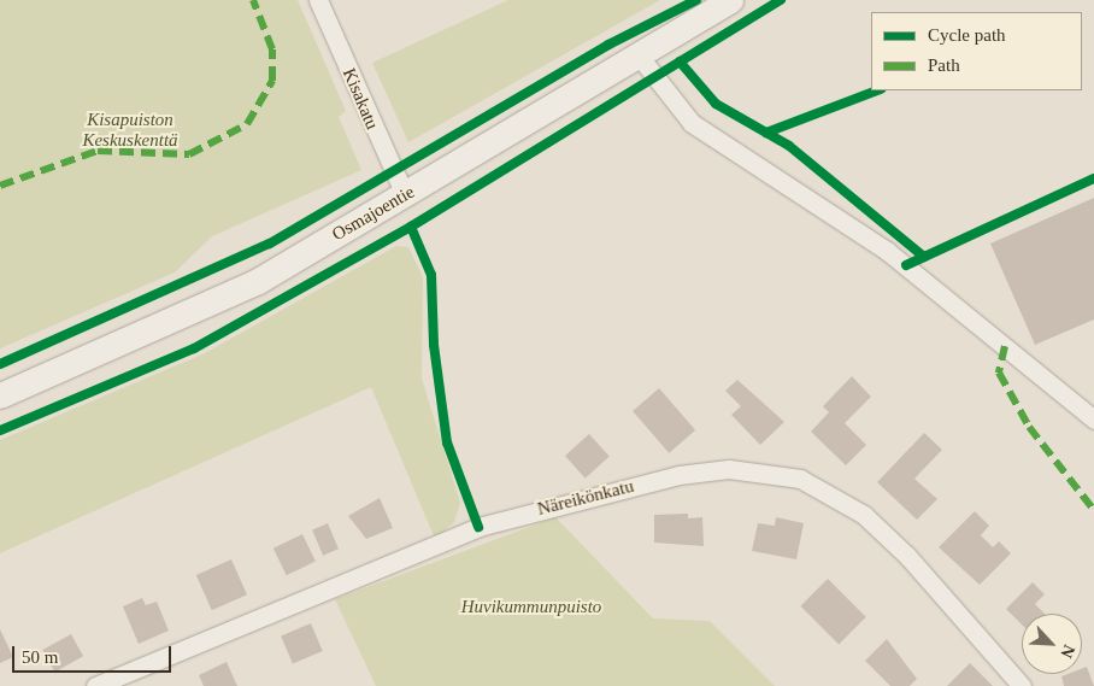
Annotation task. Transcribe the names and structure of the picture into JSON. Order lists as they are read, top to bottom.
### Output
{
  "streets": {
    "street": ["Kisakatu", "Osmajoentie", "Näreikönkatu"]
  },
  "crossings": [
    ["Kisakatu", "Osmajoentie"]
  ],
  "parks": ["Kisapuiston Keskuskenttä", "Huvikummunpuisto"],
  "legend": ["Cycle path", "Path"],
  "scale_bar": "50 m",
  "north": "bottom right"
}
